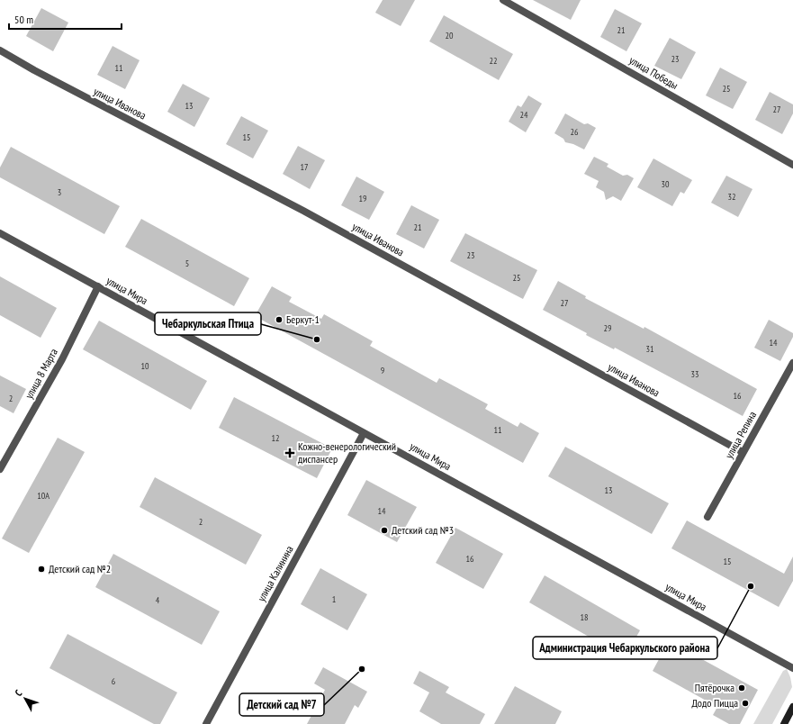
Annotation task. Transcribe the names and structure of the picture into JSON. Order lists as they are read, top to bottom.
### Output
{
  "streets": {
    "street": [
      "улица Победы",
      "улица Иванова",
      "улица Мира",
      "улица 8 Марта",
      "улица Репина",
      "улица Калинина"
    ]
  },
  "crossings": [
    ["улица Иванова", "улица Репина"],
    ["улица Мира", "улица 8 Марта"],
    ["улица Мира", "улица Калинина"]
  ],
  "places": {
    "other": [
      "Беркут-1",
      "Чебаркульская Птица",
      "Детский сад №3",
      "Детский сад №2",
      "Администрация Чебаркульского района",
      "Детский сад №7",
      "Пятёрочка",
      "Додо Пицца"
    ],
    "health": ["Кожно-венерологический диспансер"]
  },
  "house_numbers": [
    "21",
    "20",
    "23",
    "22",
    "11",
    "25",
    "13",
    "27",
    "24",
    "26",
    "15",
    "17",
    "30",
    "3",
    "32",
    "19",
    "21",
    "23",
    "5",
    "25",
    "27",
    "29",
    "14",
    "31",
    "10",
    "9",
    "33",
    "16",
    "2",
    "11",
    "12",
    "13",
    "10А",
    "14",
    "2",
    "16",
    "15",
    "1",
    "4",
    "18",
    "6"
  ],
  "scale_bar": "50 m",
  "north": "top left"
}
